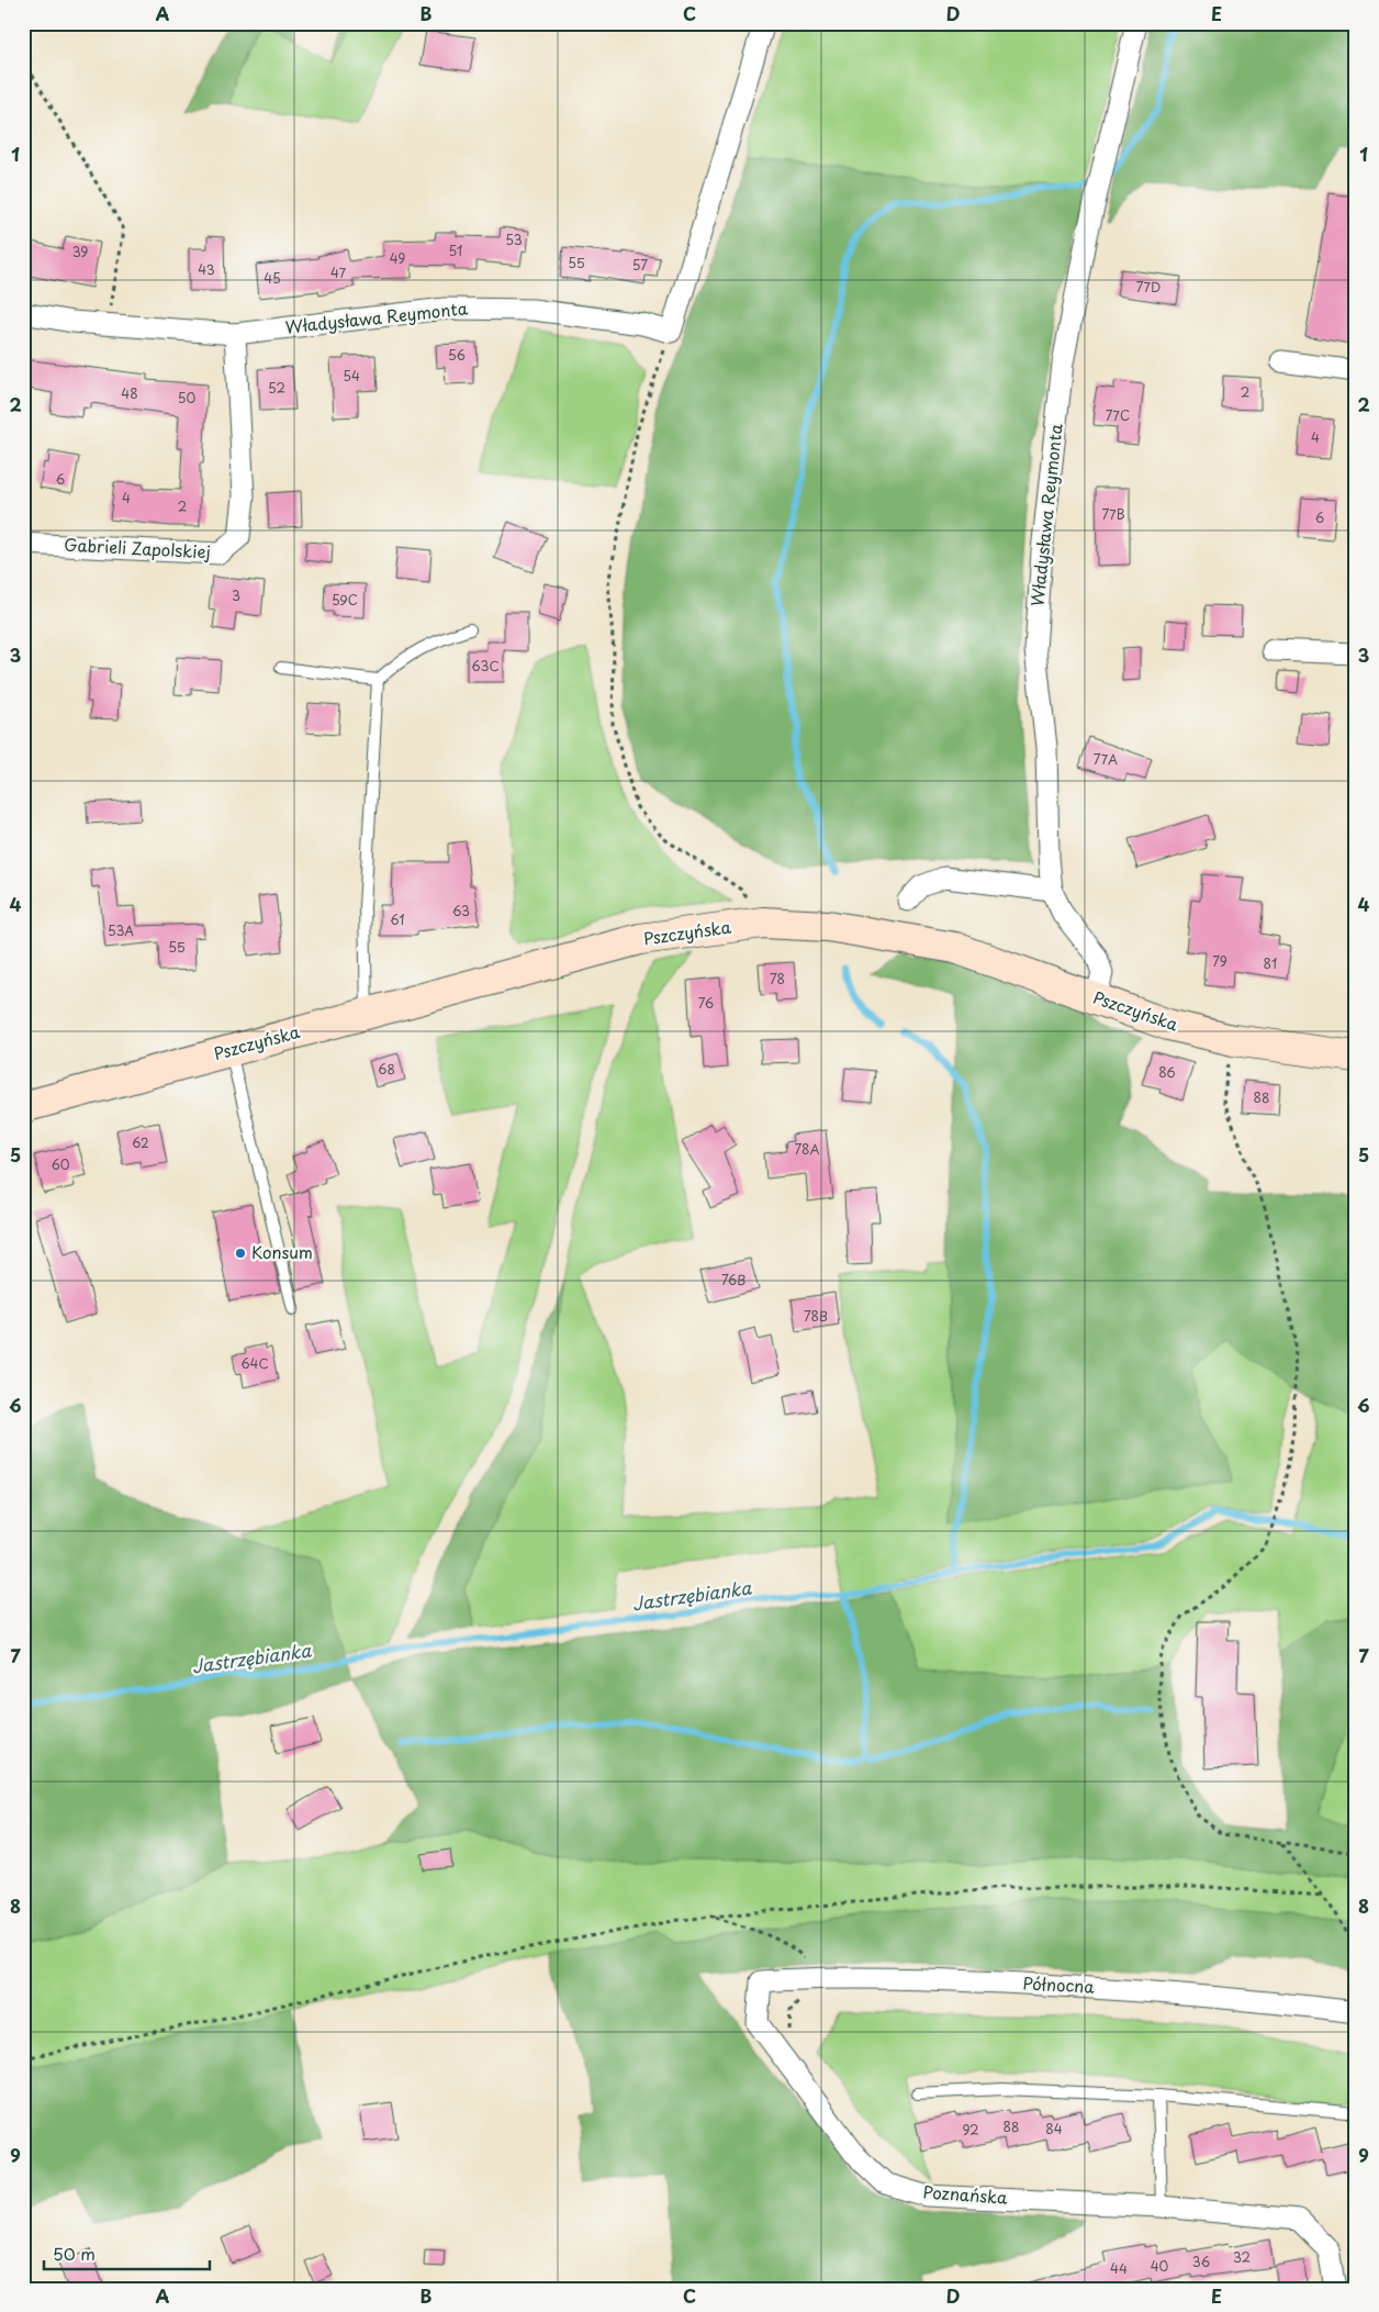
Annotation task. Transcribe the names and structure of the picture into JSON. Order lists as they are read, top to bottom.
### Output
{
  "streets": {
    "street": [
      "Władysława Reymonta",
      "Gabrieli Zapolskiej",
      "Pszczyńska",
      "Północna",
      "Poznańska"
    ]
  },
  "crossings": [
    ["Władysława Reymonta", "Gabrieli Zapolskiej"],
    ["Władysława Reymonta", "Pszczyńska"],
    ["Północna", "Poznańska"]
  ],
  "water": ["Jastrzębianka"],
  "places": ["Konsum"],
  "house_numbers": [
    "53",
    "51",
    "39",
    "49",
    "55",
    "57",
    "43",
    "47",
    "45",
    "77D",
    "56",
    "54",
    "52",
    "2",
    "48",
    "50",
    "77C",
    "4",
    "6",
    "4",
    "2",
    "77B",
    "6",
    "3",
    "59C",
    "63C",
    "77A",
    "63",
    "61",
    "53A",
    "55",
    "79",
    "81",
    "78",
    "76",
    "68",
    "86",
    "88",
    "62",
    "78A",
    "60",
    "76B",
    "78B",
    "64C",
    "88",
    "84",
    "92",
    "32",
    "36",
    "40",
    "44"
  ],
  "scale_bar": "50 m",
  "grid": {
    "columns": [
      "A",
      "B",
      "C",
      "D",
      "E"
    ],
    "rows": [
      "1",
      "2",
      "3",
      "4",
      "5",
      "6",
      "7",
      "8",
      "9"
    ]
  }
}
